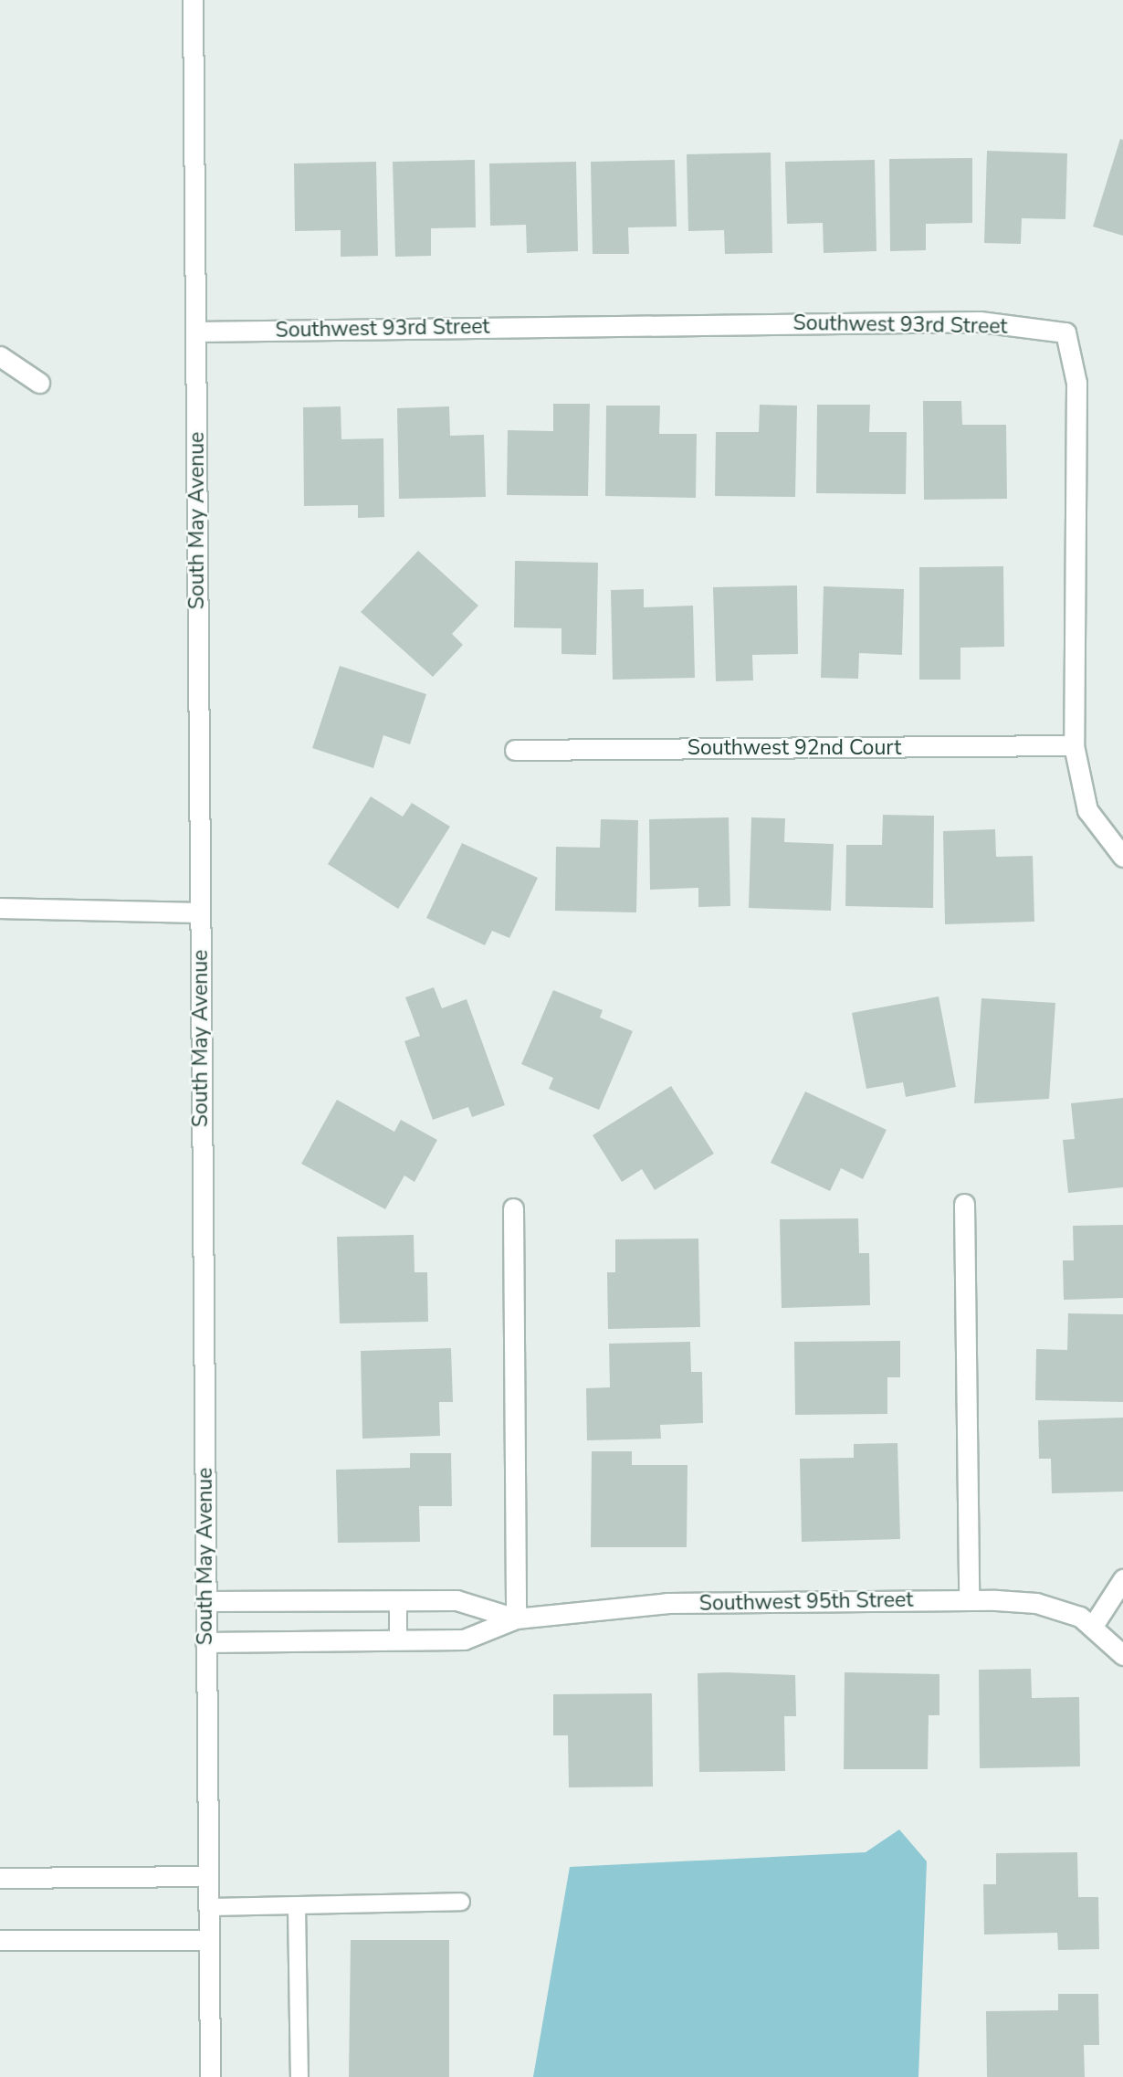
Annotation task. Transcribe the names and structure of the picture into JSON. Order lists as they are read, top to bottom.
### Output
{
  "streets": {
    "street": [
      "Southwest 93rd Street",
      "South May Avenue",
      "Southwest 92nd Court",
      "Southwest 95th Street"
    ]
  },
  "crossings": [
    ["Southwest 93rd Street", "South May Avenue"],
    ["Southwest 93rd Street", "Southwest 92nd Court"],
    ["South May Avenue", "Southwest 95th Street"]
  ]
}
